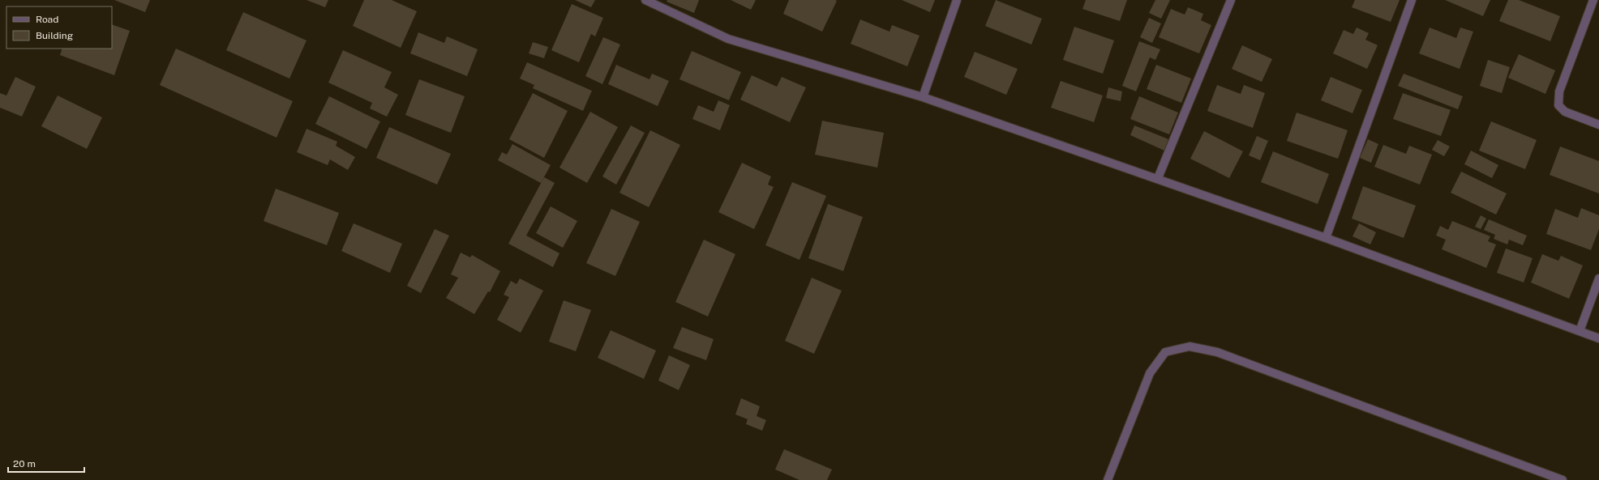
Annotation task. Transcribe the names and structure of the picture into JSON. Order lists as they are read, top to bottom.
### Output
{
  "legend": ["Road", "Building"],
  "scale_bar": "20 m"
}
